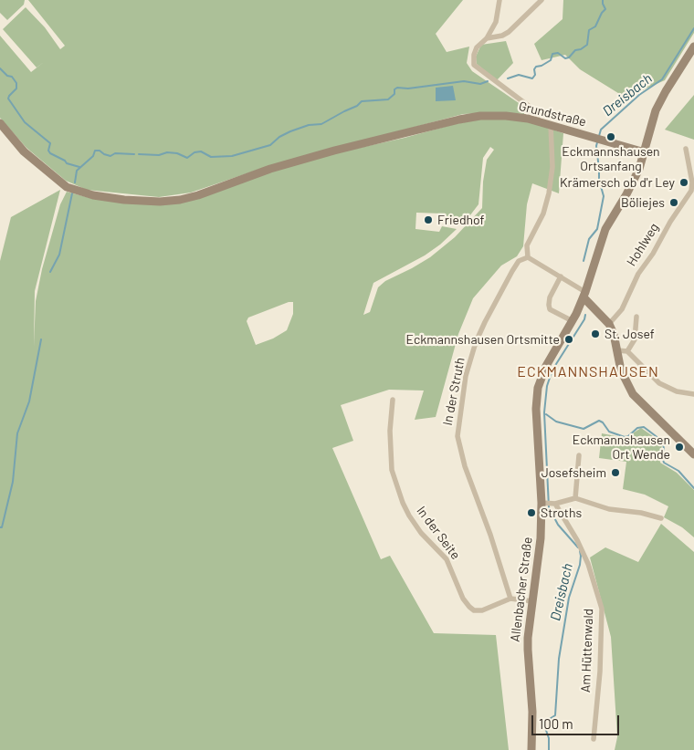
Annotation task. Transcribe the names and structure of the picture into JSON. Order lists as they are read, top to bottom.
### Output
{
  "streets": {
    "main road": ["Grundstraße", "Allenbacher Straße"],
    "street": [
      "Hohlweg",
      "In der Struth",
      "In der Seite",
      "Am Hüttenwald"
    ]
  },
  "crossings": [
    ["Grundstraße", "Allenbacher Straße"],
    ["In der Struth", "In der Seite"],
    ["Allenbacher Straße", "Am Hüttenwald"]
  ],
  "districts": ["ECKMANNSHAUSEN"],
  "water": ["Dreisbach"],
  "places": [
    "Eckmannshausen Ortsanfang",
    "Krämersch ob d'r Ley",
    "Böliejes",
    "Friedhof",
    "St. Josef",
    "Eckmannshausen Ortsmitte",
    "Eckmannshausen Ort Wende",
    "Josefsheim",
    "Stroths"
  ],
  "scale_bar": "100 m"
}
